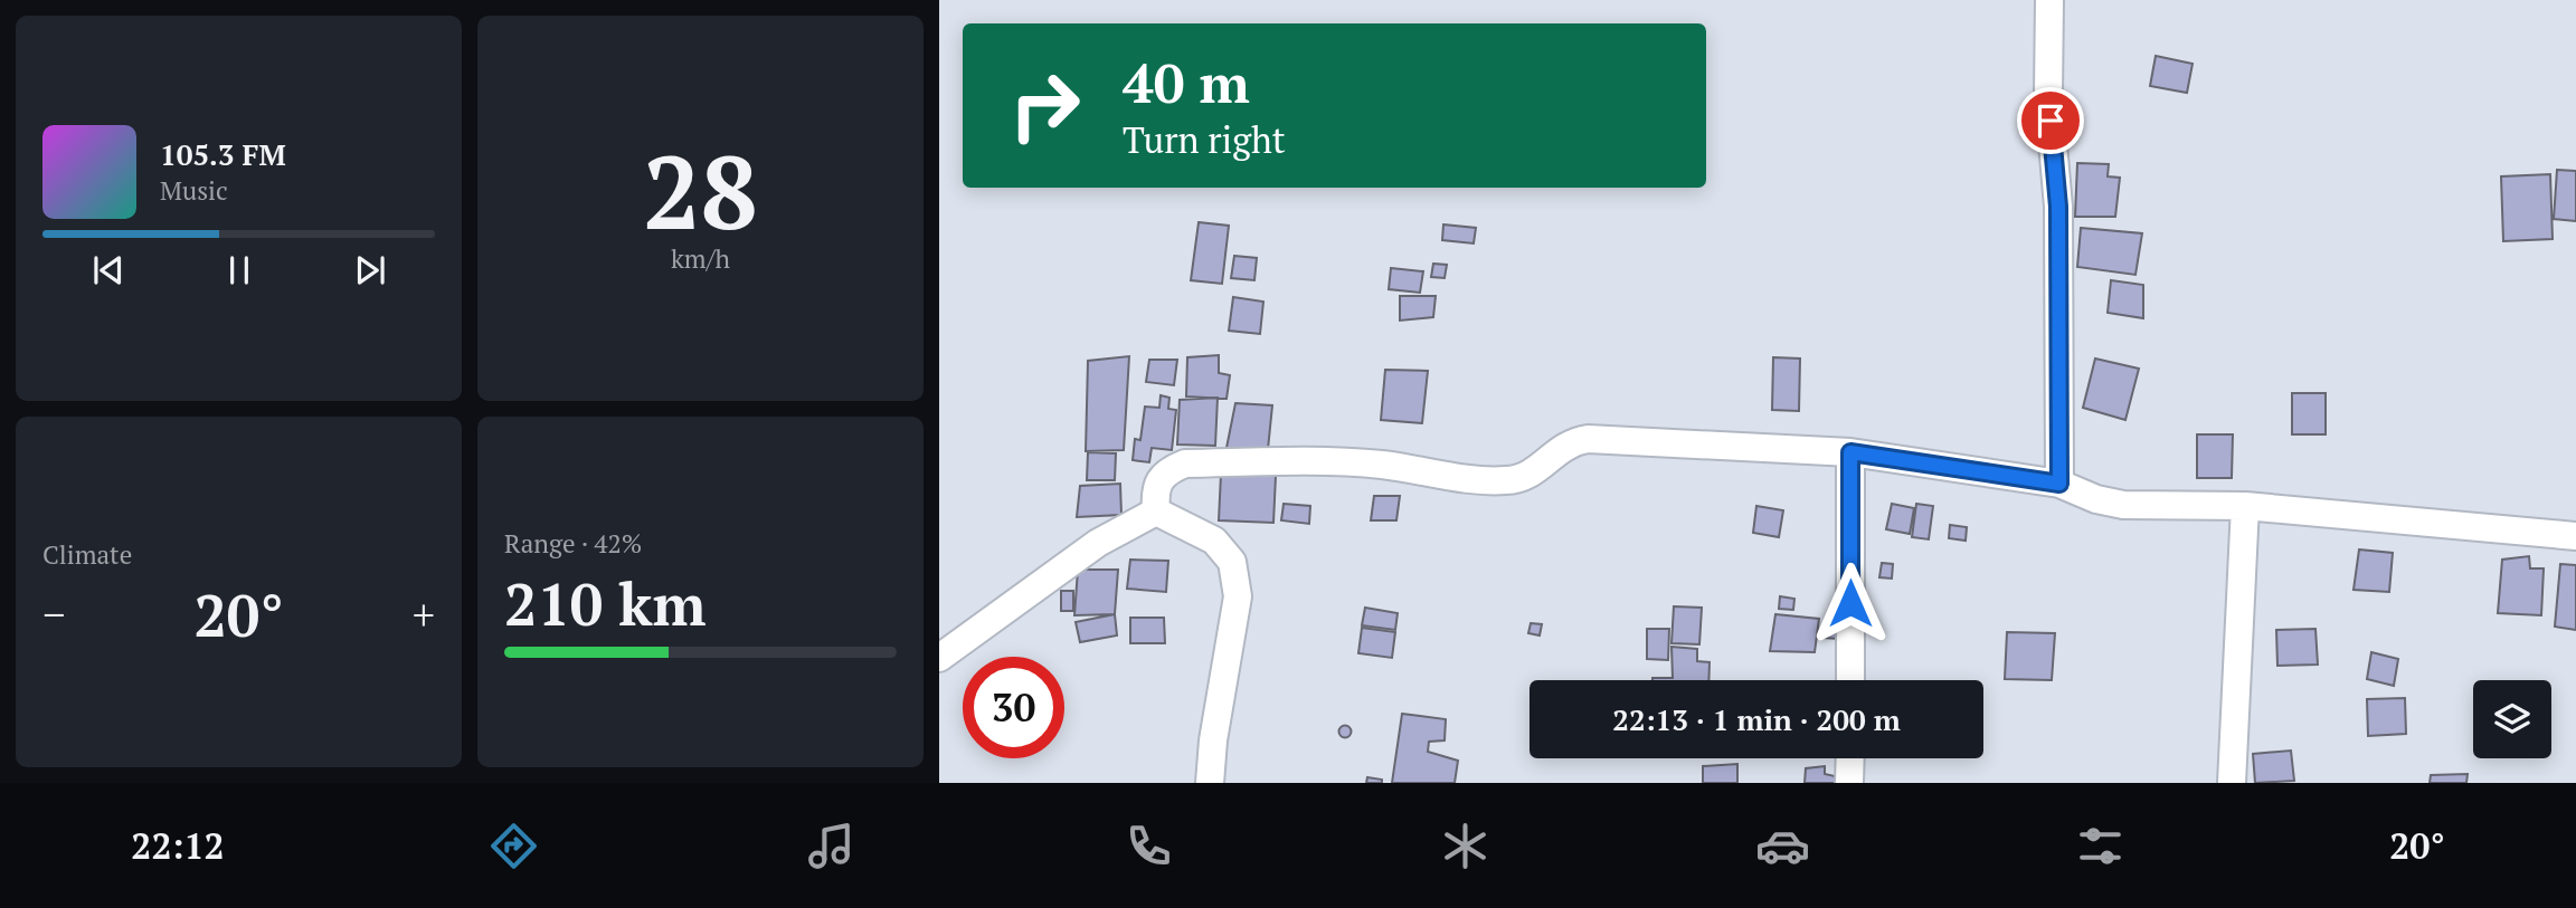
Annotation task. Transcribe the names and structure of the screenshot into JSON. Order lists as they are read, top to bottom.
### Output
{
  "page": {
    "tile": [
      ["28", "km/h"],
      "Climate",
      ["Range · 42%", "210 km"]
    ],
    "turn": ["40 m", "Turn right"],
    "song": ["105.3 FM", "Music"],
    "heat": ["−", "20°", "+"],
    "limit": "30",
    "trip": "22:13 · 1 min · 200 m",
    "tabs": ["22:12", "20°"]
  }
}
